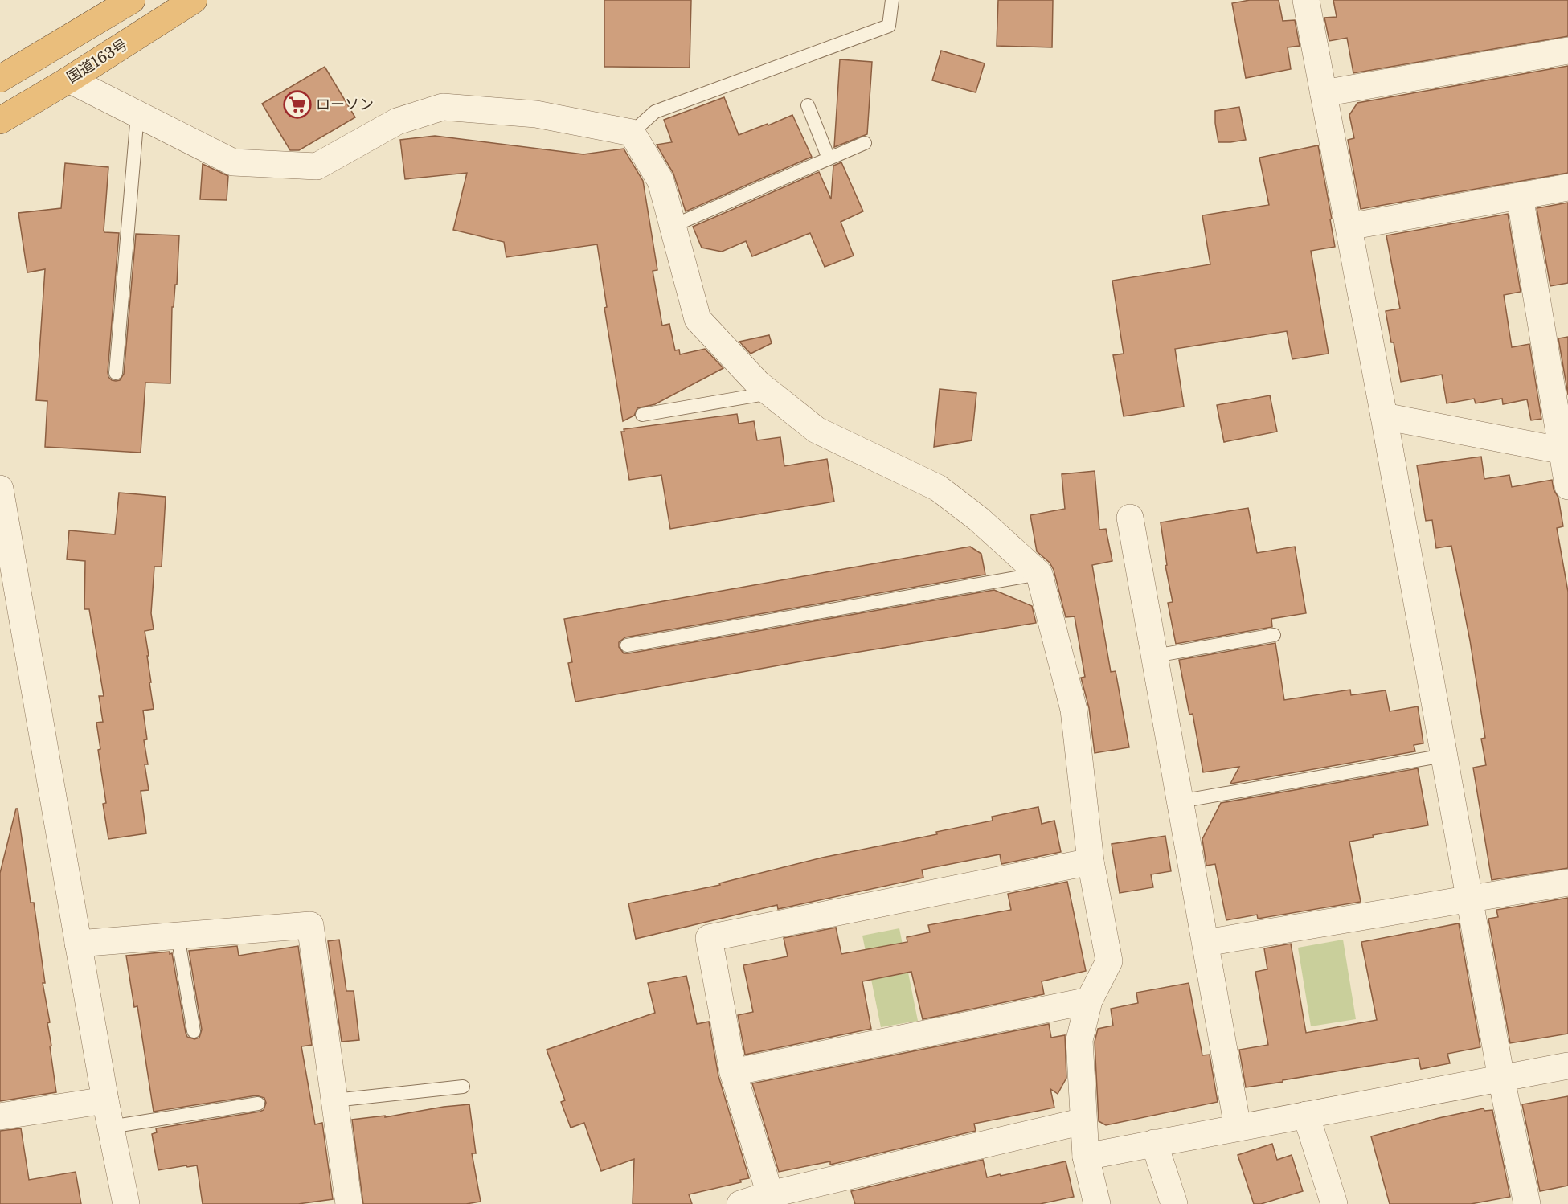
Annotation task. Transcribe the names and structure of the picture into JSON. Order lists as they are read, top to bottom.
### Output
{
  "streets": {
    "highway": ["国道163号"]
  },
  "places": {
    "supermarket": ["ローソン"]
  }
}
